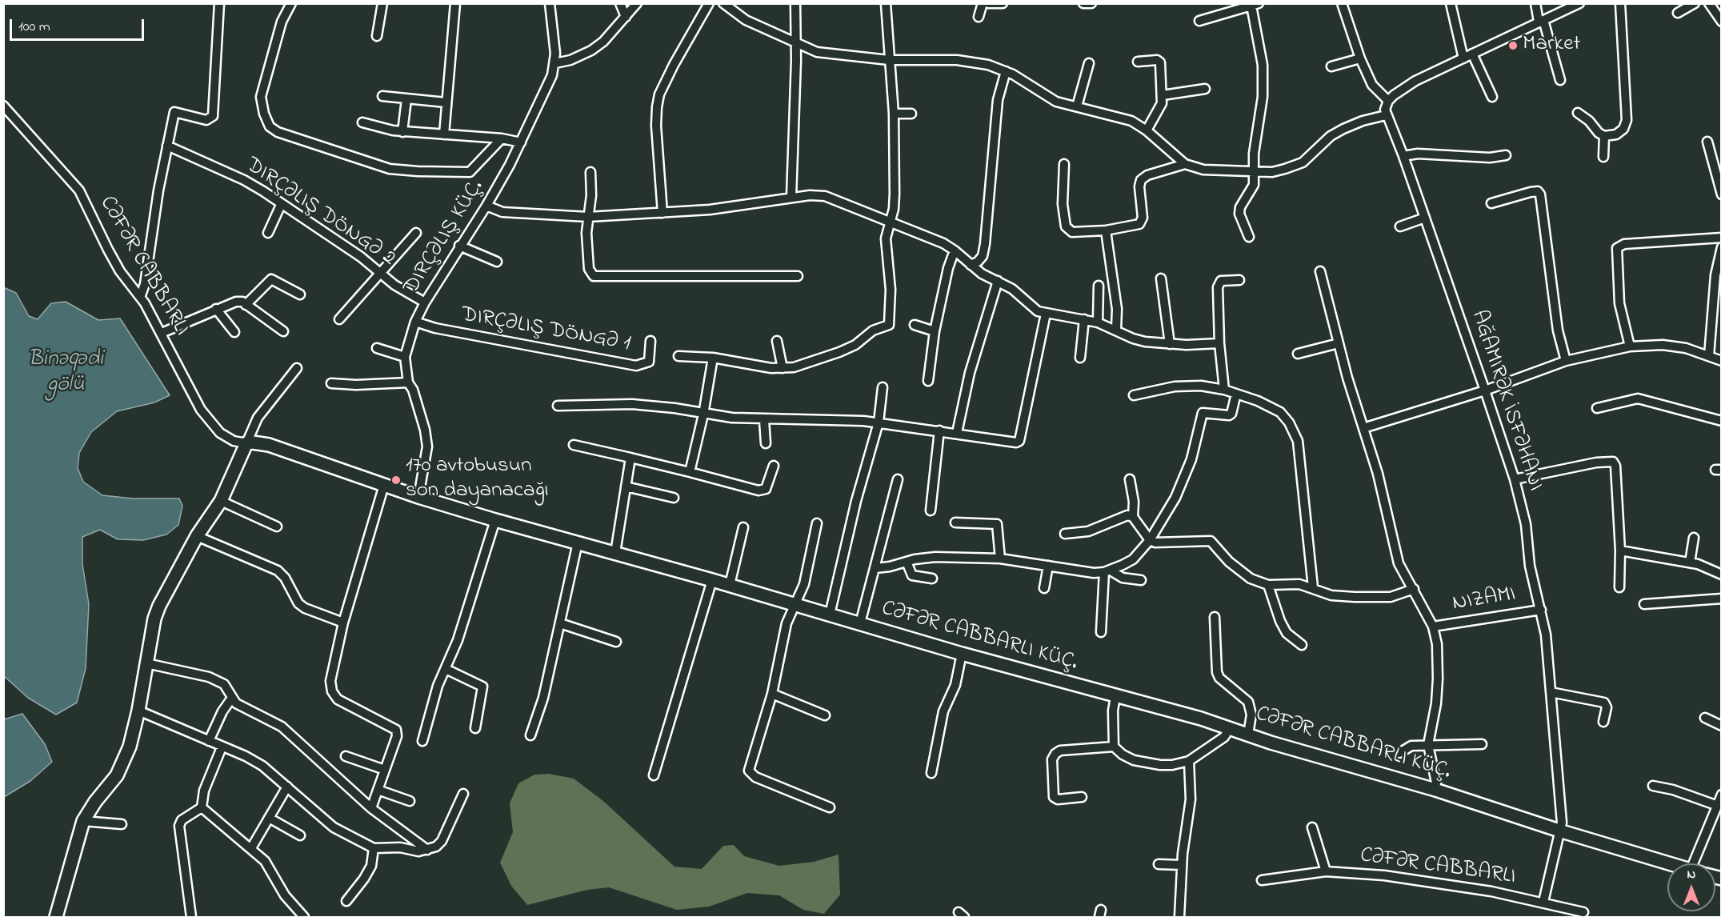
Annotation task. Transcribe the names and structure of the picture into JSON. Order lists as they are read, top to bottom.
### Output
{
  "streets": {
    "street": [
      "DIRÇƏLIŞ DÖNGƏ 2",
      "DIRÇƏLIŞ KÜÇ.",
      "DIRÇƏLIŞ DÖNGƏ 1",
      "AĞAMIRƏK İSFƏHANI",
      "NIZAMI"
    ]
  },
  "crossings": [
    ["DIRÇƏLIŞ DÖNGƏ 2", "DIRÇƏLIŞ KÜÇ."],
    ["DIRÇƏLIŞ KÜÇ.", "DIRÇƏLIŞ DÖNGƏ 1"],
    ["AĞAMIRƏK İSFƏHANI", "NIZAMI"]
  ],
  "water": ["Binəqədi gölü"],
  "places": ["Market", "170 avtobusun son dayanacağı"],
  "scale_bar": "100 m",
  "north": "top"
}
